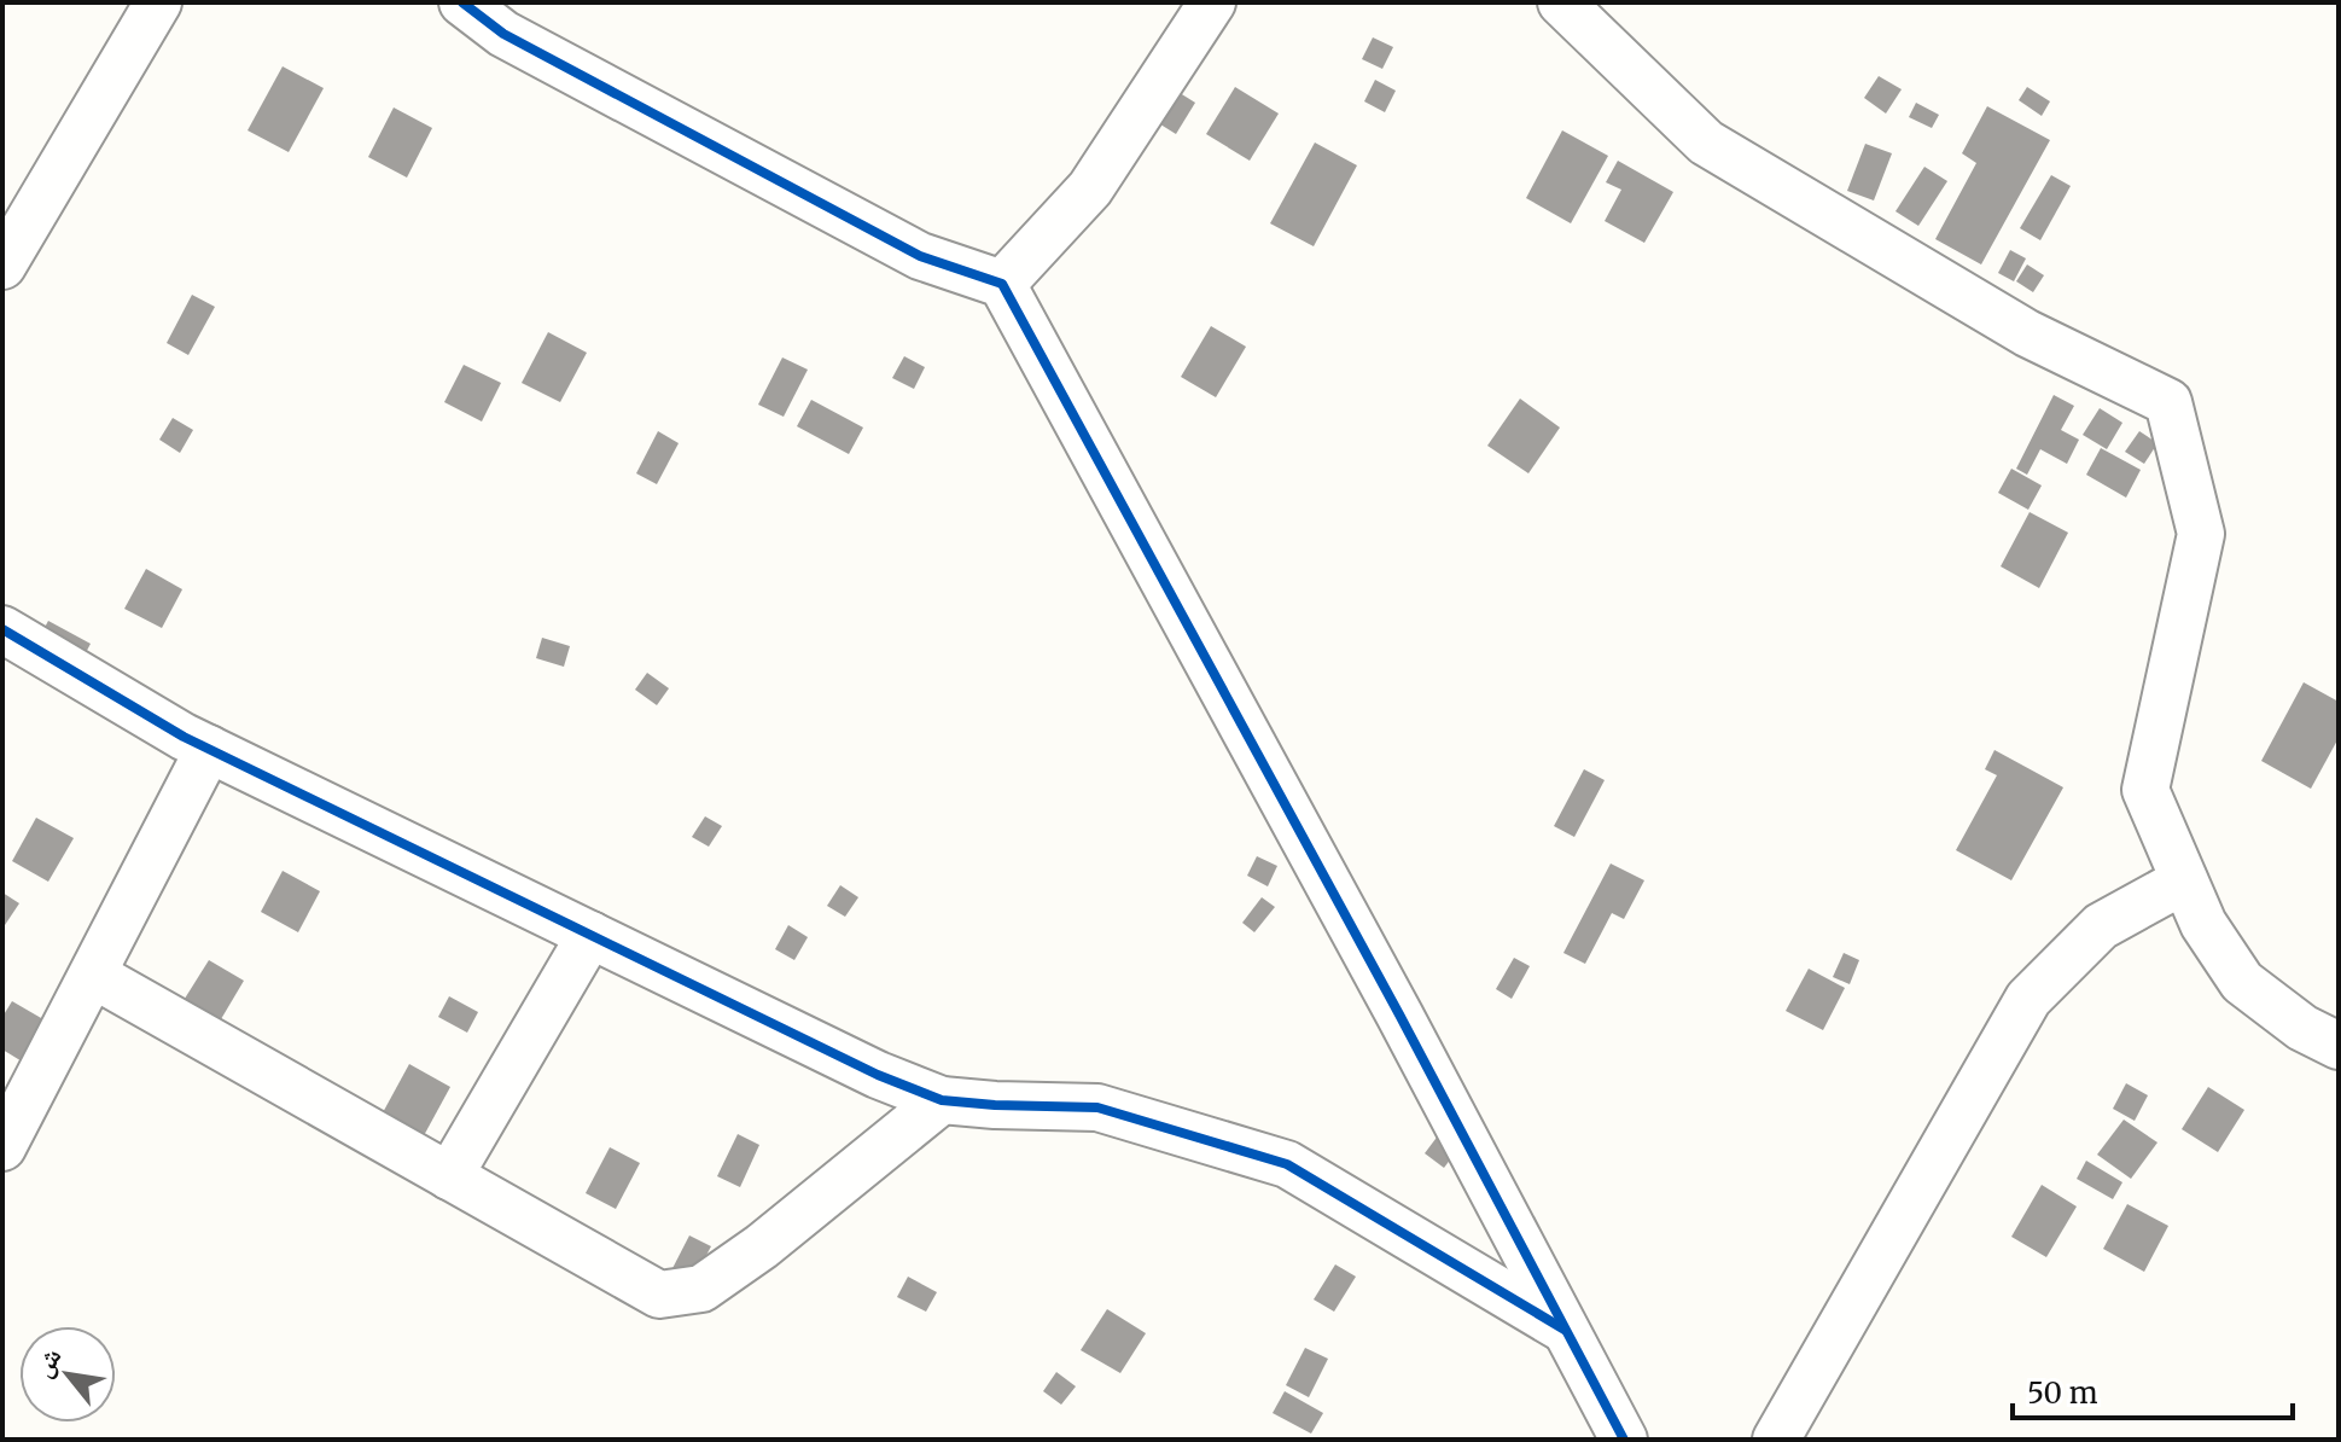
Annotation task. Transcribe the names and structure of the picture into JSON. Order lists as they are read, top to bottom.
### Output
{
  "scale_bar": "50 m",
  "north": "top left"
}
